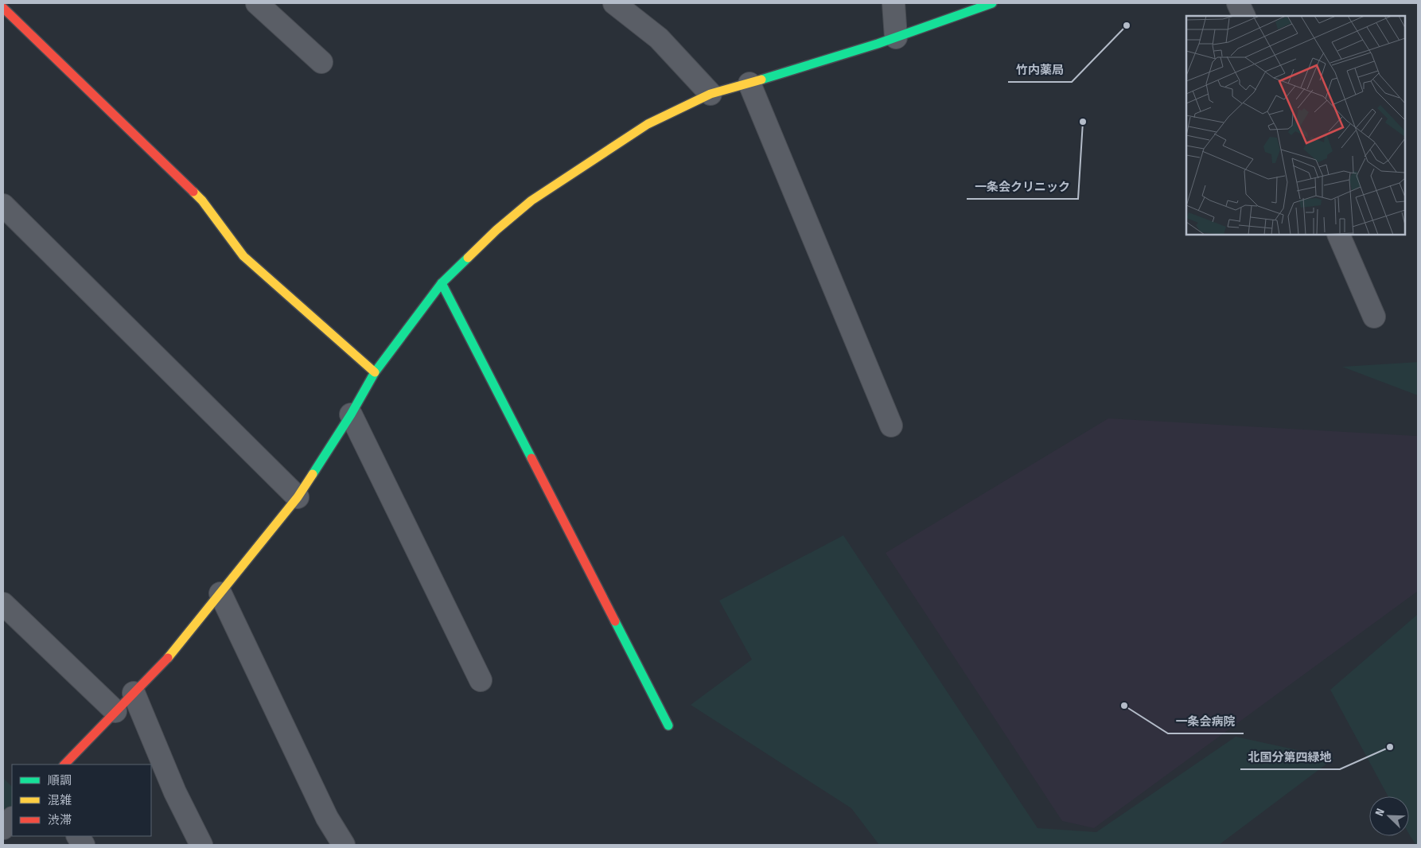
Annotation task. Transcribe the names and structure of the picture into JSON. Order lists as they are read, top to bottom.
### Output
{
  "places": [
    "竹内薬局",
    "一条会クリニック",
    "一条会病院",
    "北国分第四緑地"
  ],
  "legend": ["順調", "混雑", "渋滞"],
  "north": "top left"
}
